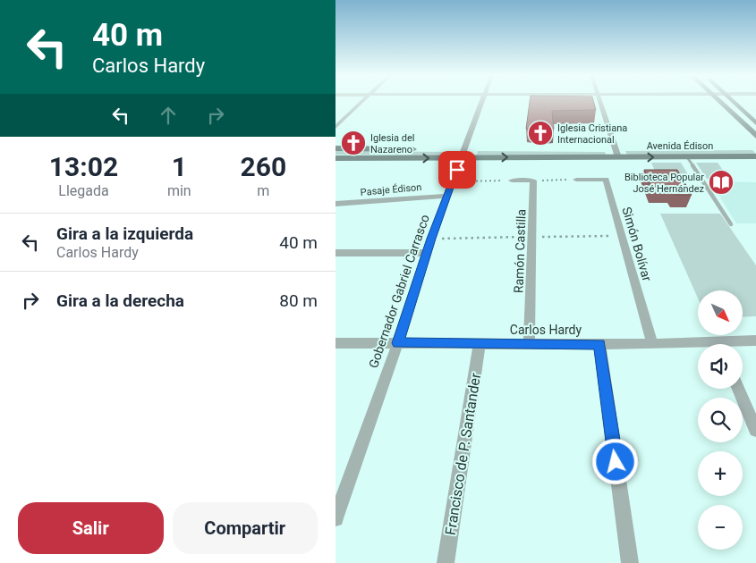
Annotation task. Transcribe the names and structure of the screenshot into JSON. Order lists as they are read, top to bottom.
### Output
{
  "streets": {
    "main road": ["Avenida Édison"],
    "street": [
      "Pasaje Édison",
      "Simón Bolívar",
      "Ramón Castilla",
      "Gobernador Gabriel Carrasco",
      "Carlos Hardy",
      "Francisco de P. Santander"
    ]
  },
  "crossings": [
    ["Avenida Édison", "Gobernador Gabriel Carrasco"],
    ["Pasaje Édison", "Gobernador Gabriel Carrasco"],
    ["Simón Bolívar", "Carlos Hardy"],
    ["Ramón Castilla", "Carlos Hardy"],
    ["Gobernador Gabriel Carrasco", "Carlos Hardy"],
    ["Carlos Hardy", "Francisco de P. Santander"]
  ],
  "places": {
    "church": ["Iglesia Cristiana Internacional", "Iglesia del Nazareno"],
    "library": ["Biblioteca Popular José Hernández"]
  },
  "north": "bottom right",
  "page": {
    "turn": ["40 m", "Carlos Hardy"],
    "eta": [
      "13:02",
      "Llegada",
      "1",
      "min",
      "260",
      "m"
    ],
    "list": [
      {
        "name": "Gira a la izquierda",
        "note": "Carlos Hardy",
        "value": "40 m"
      },
      {
        "name": "Gira a la derecha",
        "value": "80 m"
      }
    ],
    "map_buttons": ["+", "−"],
    "buttons": ["Salir", "Compartir"]
  }
}
